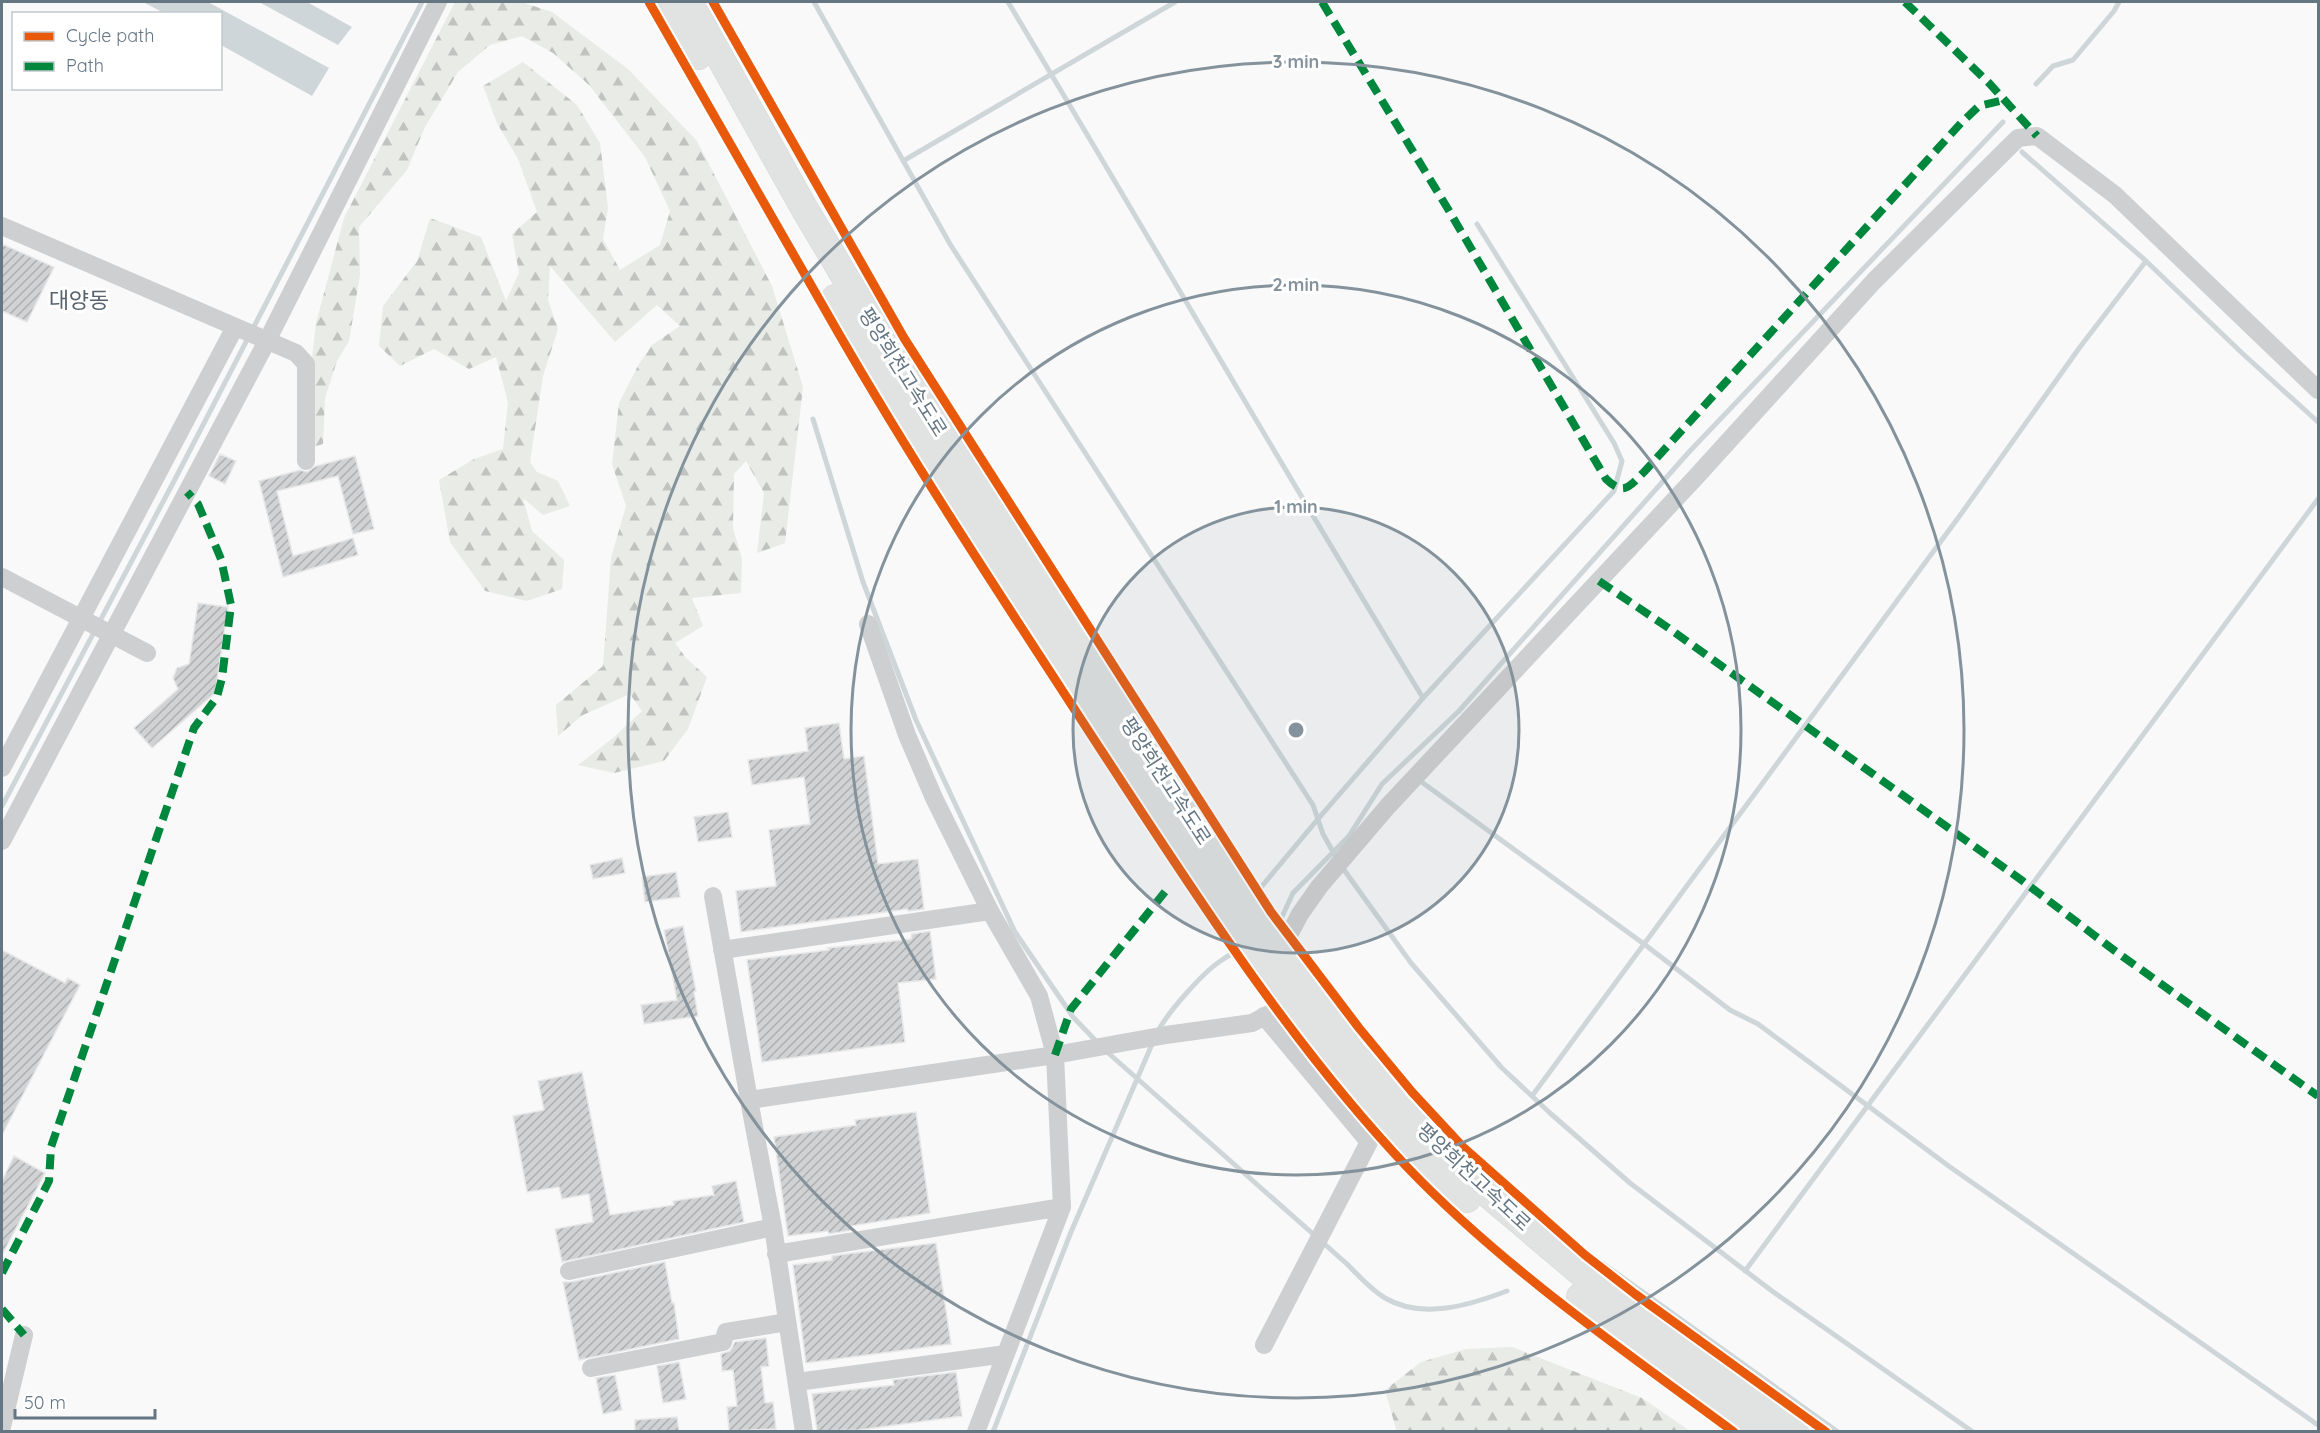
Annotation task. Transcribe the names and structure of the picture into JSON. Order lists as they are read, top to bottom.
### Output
{
  "streets": {
    "highway": ["평양희천고속도로"]
  },
  "districts": ["대양동"],
  "legend": ["Cycle path", "Path"],
  "scale_bar": "50 m",
  "rings": ["3 min", "2 min", "1 min"]
}
